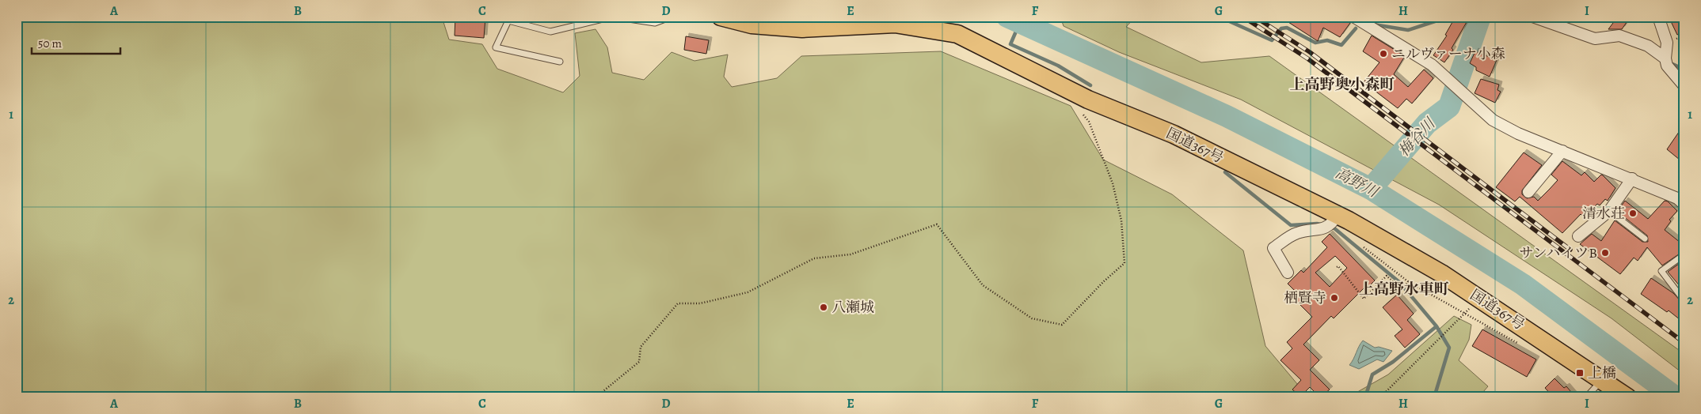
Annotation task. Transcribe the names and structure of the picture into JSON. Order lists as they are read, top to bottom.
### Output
{
  "streets": {
    "highway": ["国道367号"]
  },
  "districts": ["上高野奥小森町", "上高野水車町"],
  "water": ["梅谷川", "高野川"],
  "places": {
    "other": [
      "ニルヴァーナ小森",
      "清水荘",
      "サンハイツB",
      "栖賢寺",
      "八瀬城"
    ],
    "transit": ["上橋"]
  },
  "scale_bar": "50 m",
  "grid": {
    "columns": [
      "A",
      "B",
      "C",
      "D",
      "E",
      "F",
      "G",
      "H",
      "I"
    ],
    "rows": ["1", "2"]
  }
}
